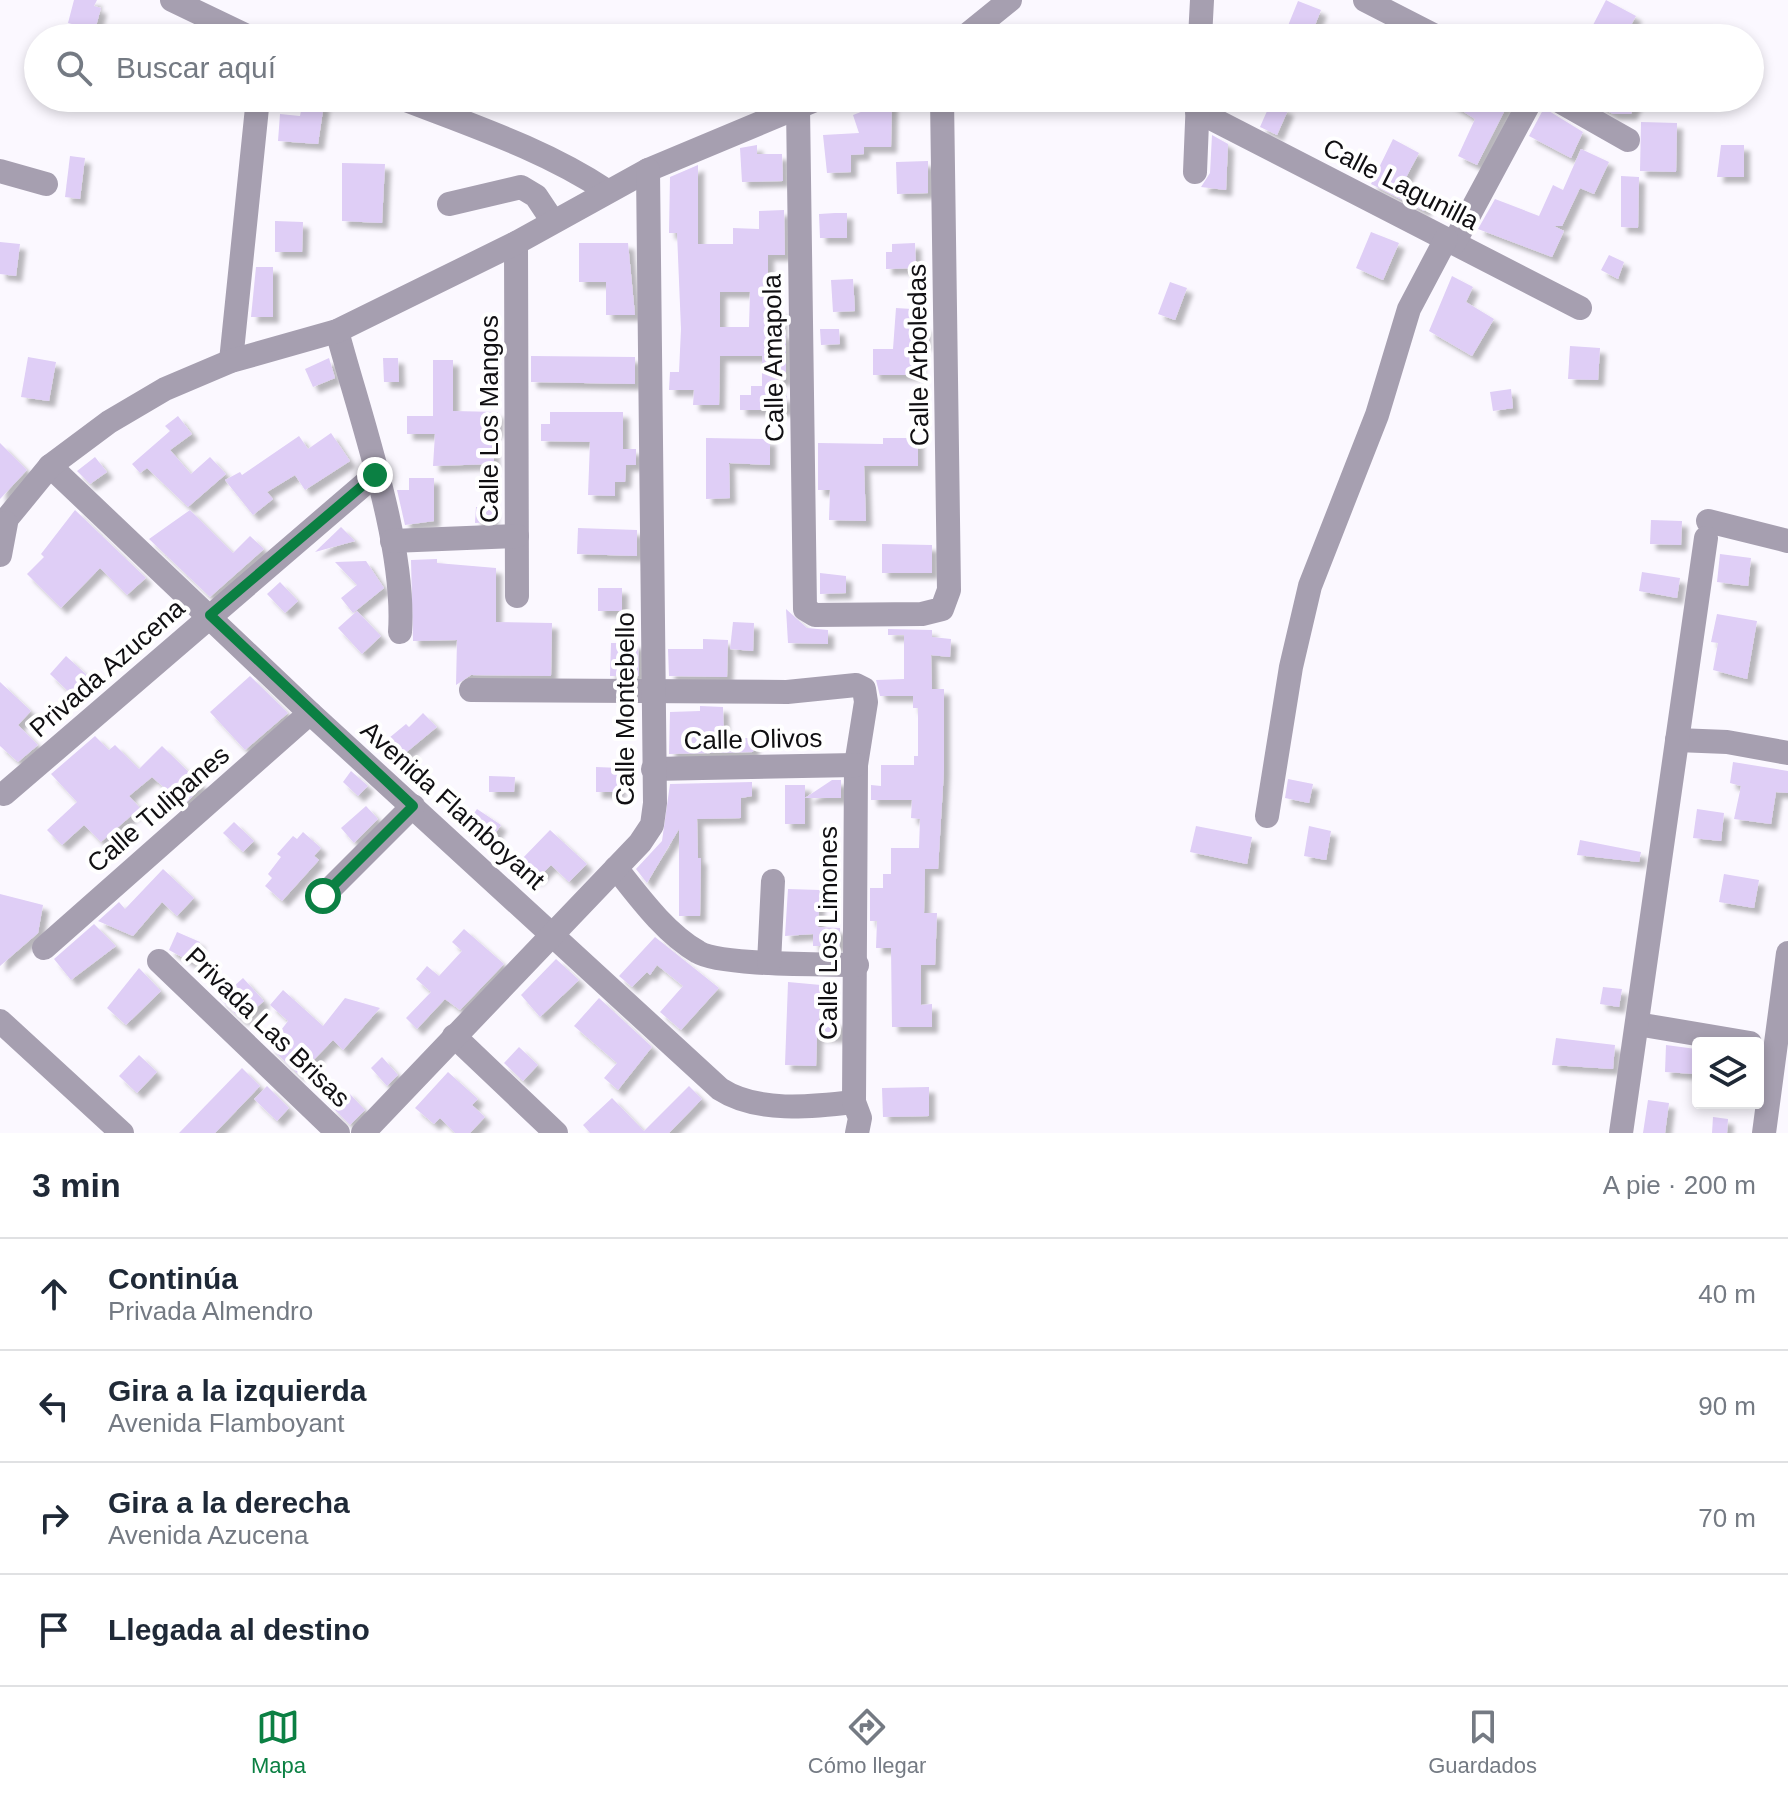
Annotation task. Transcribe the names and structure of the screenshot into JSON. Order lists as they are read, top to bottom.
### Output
{
  "streets": {
    "street": [
      "Calle Lagunilla",
      "Calle Arboledas",
      "Calle Amapola",
      "Calle Los Mangos",
      "Privada Azucena",
      "Calle Montebello",
      "Calle Olivos",
      "Avenida Flamboyant",
      "Calle Tulipanes",
      "Calle Los Limones",
      "Privada Las Brisas"
    ]
  },
  "crossings": [
    ["Calle Arboledas", "Calle Amapola"],
    ["Privada Azucena", "Avenida Flamboyant"],
    ["Calle Montebello", "Calle Olivos"],
    ["Calle Montebello", "Avenida Flamboyant"],
    ["Calle Montebello", "Calle Los Limones"],
    ["Calle Olivos", "Calle Los Limones"],
    ["Avenida Flamboyant", "Calle Tulipanes"],
    ["Avenida Flamboyant", "Calle Los Limones"]
  ],
  "page": {
    "search": "Buscar aquí",
    "heading": ["3 min", "A pie · 200 m"],
    "list": [
      ["Continúa", "Privada Almendro", "40 m"],
      ["Gira a la izquierda", "Avenida Flamboyant", "90 m"],
      ["Gira a la derecha", "Avenida Azucena", "70 m"],
      "Llegada al destino"
    ],
    "nav": ["Mapa", "Cómo llegar", "Guardados"]
  }
}
